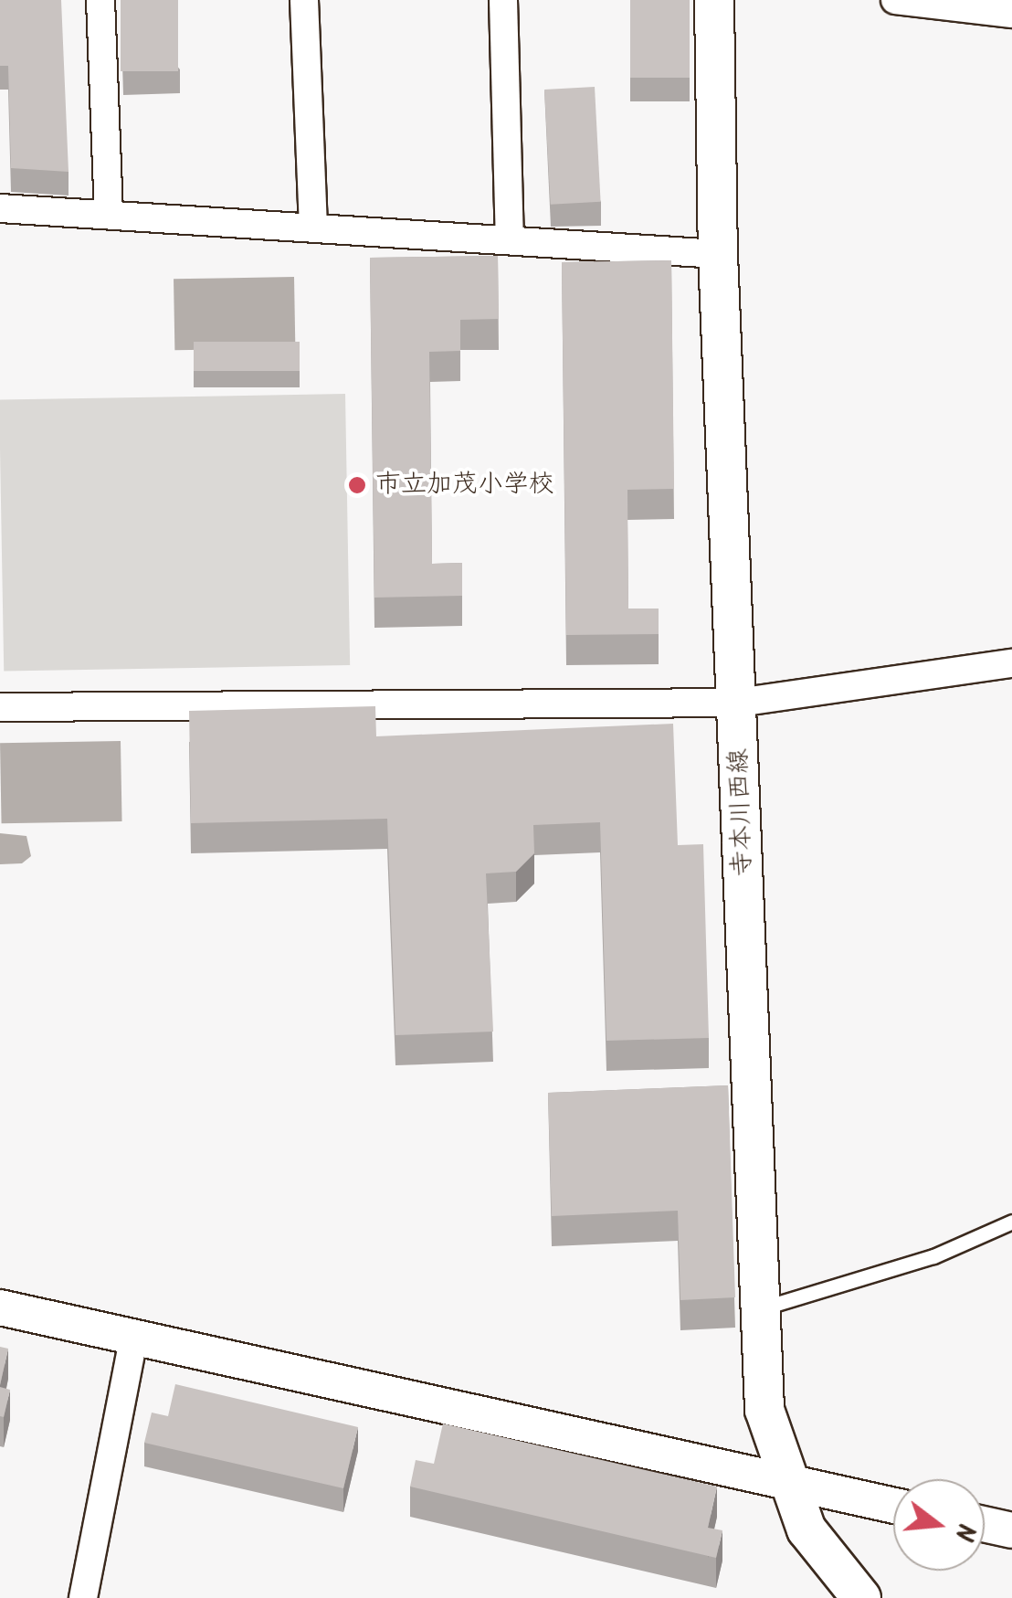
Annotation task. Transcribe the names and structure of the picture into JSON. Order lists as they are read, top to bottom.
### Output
{
  "streets": {
    "main road": ["寺本川西線"]
  },
  "places": ["市立加茂小学校"],
  "north": "right"
}
